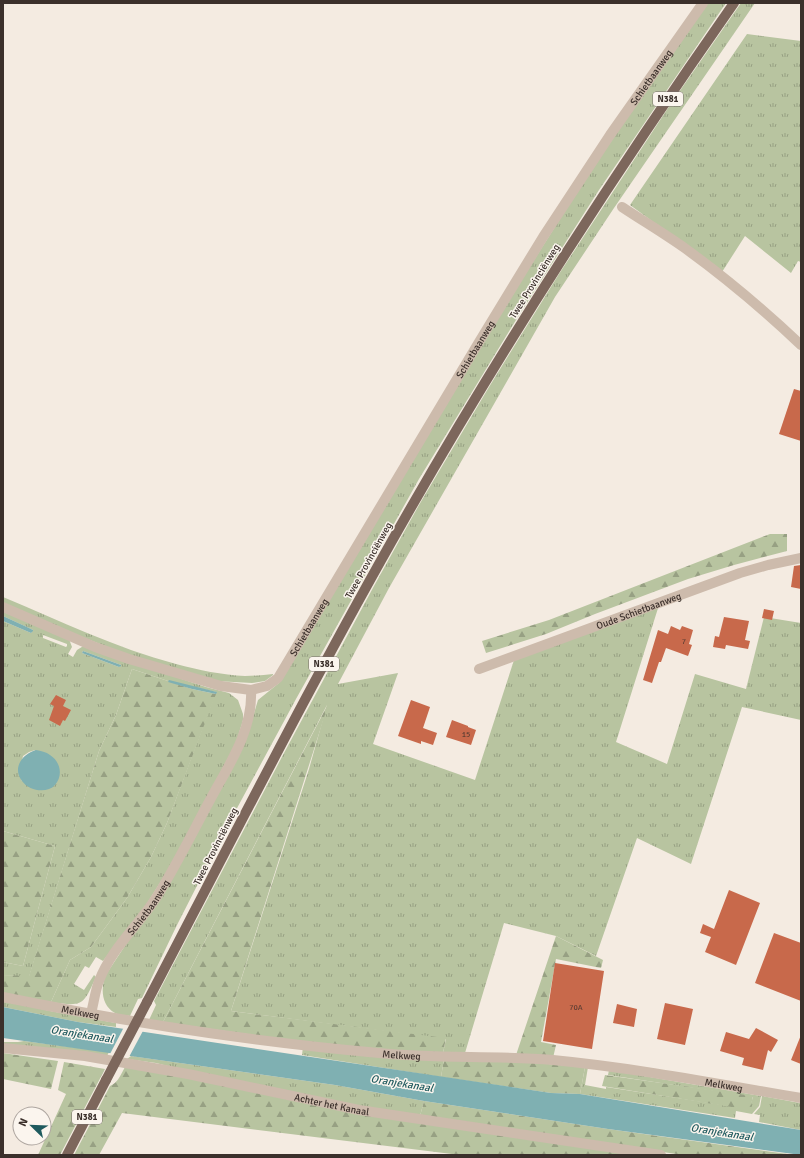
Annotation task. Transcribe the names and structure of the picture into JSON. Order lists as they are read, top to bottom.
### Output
{
  "streets": {
    "main road": ["N381", "Twee Provinciënweg"],
    "street": [
      "Schietbaanweg",
      "Oude Schietbaanweg",
      "Melkweg",
      "Achter het Kanaal"
    ]
  },
  "crossings": [
    ["Schietbaanweg", "Melkweg"]
  ],
  "water": ["Oranjekanaal"],
  "house_numbers": ["7", "15", "70A"],
  "north": "top left"
}
